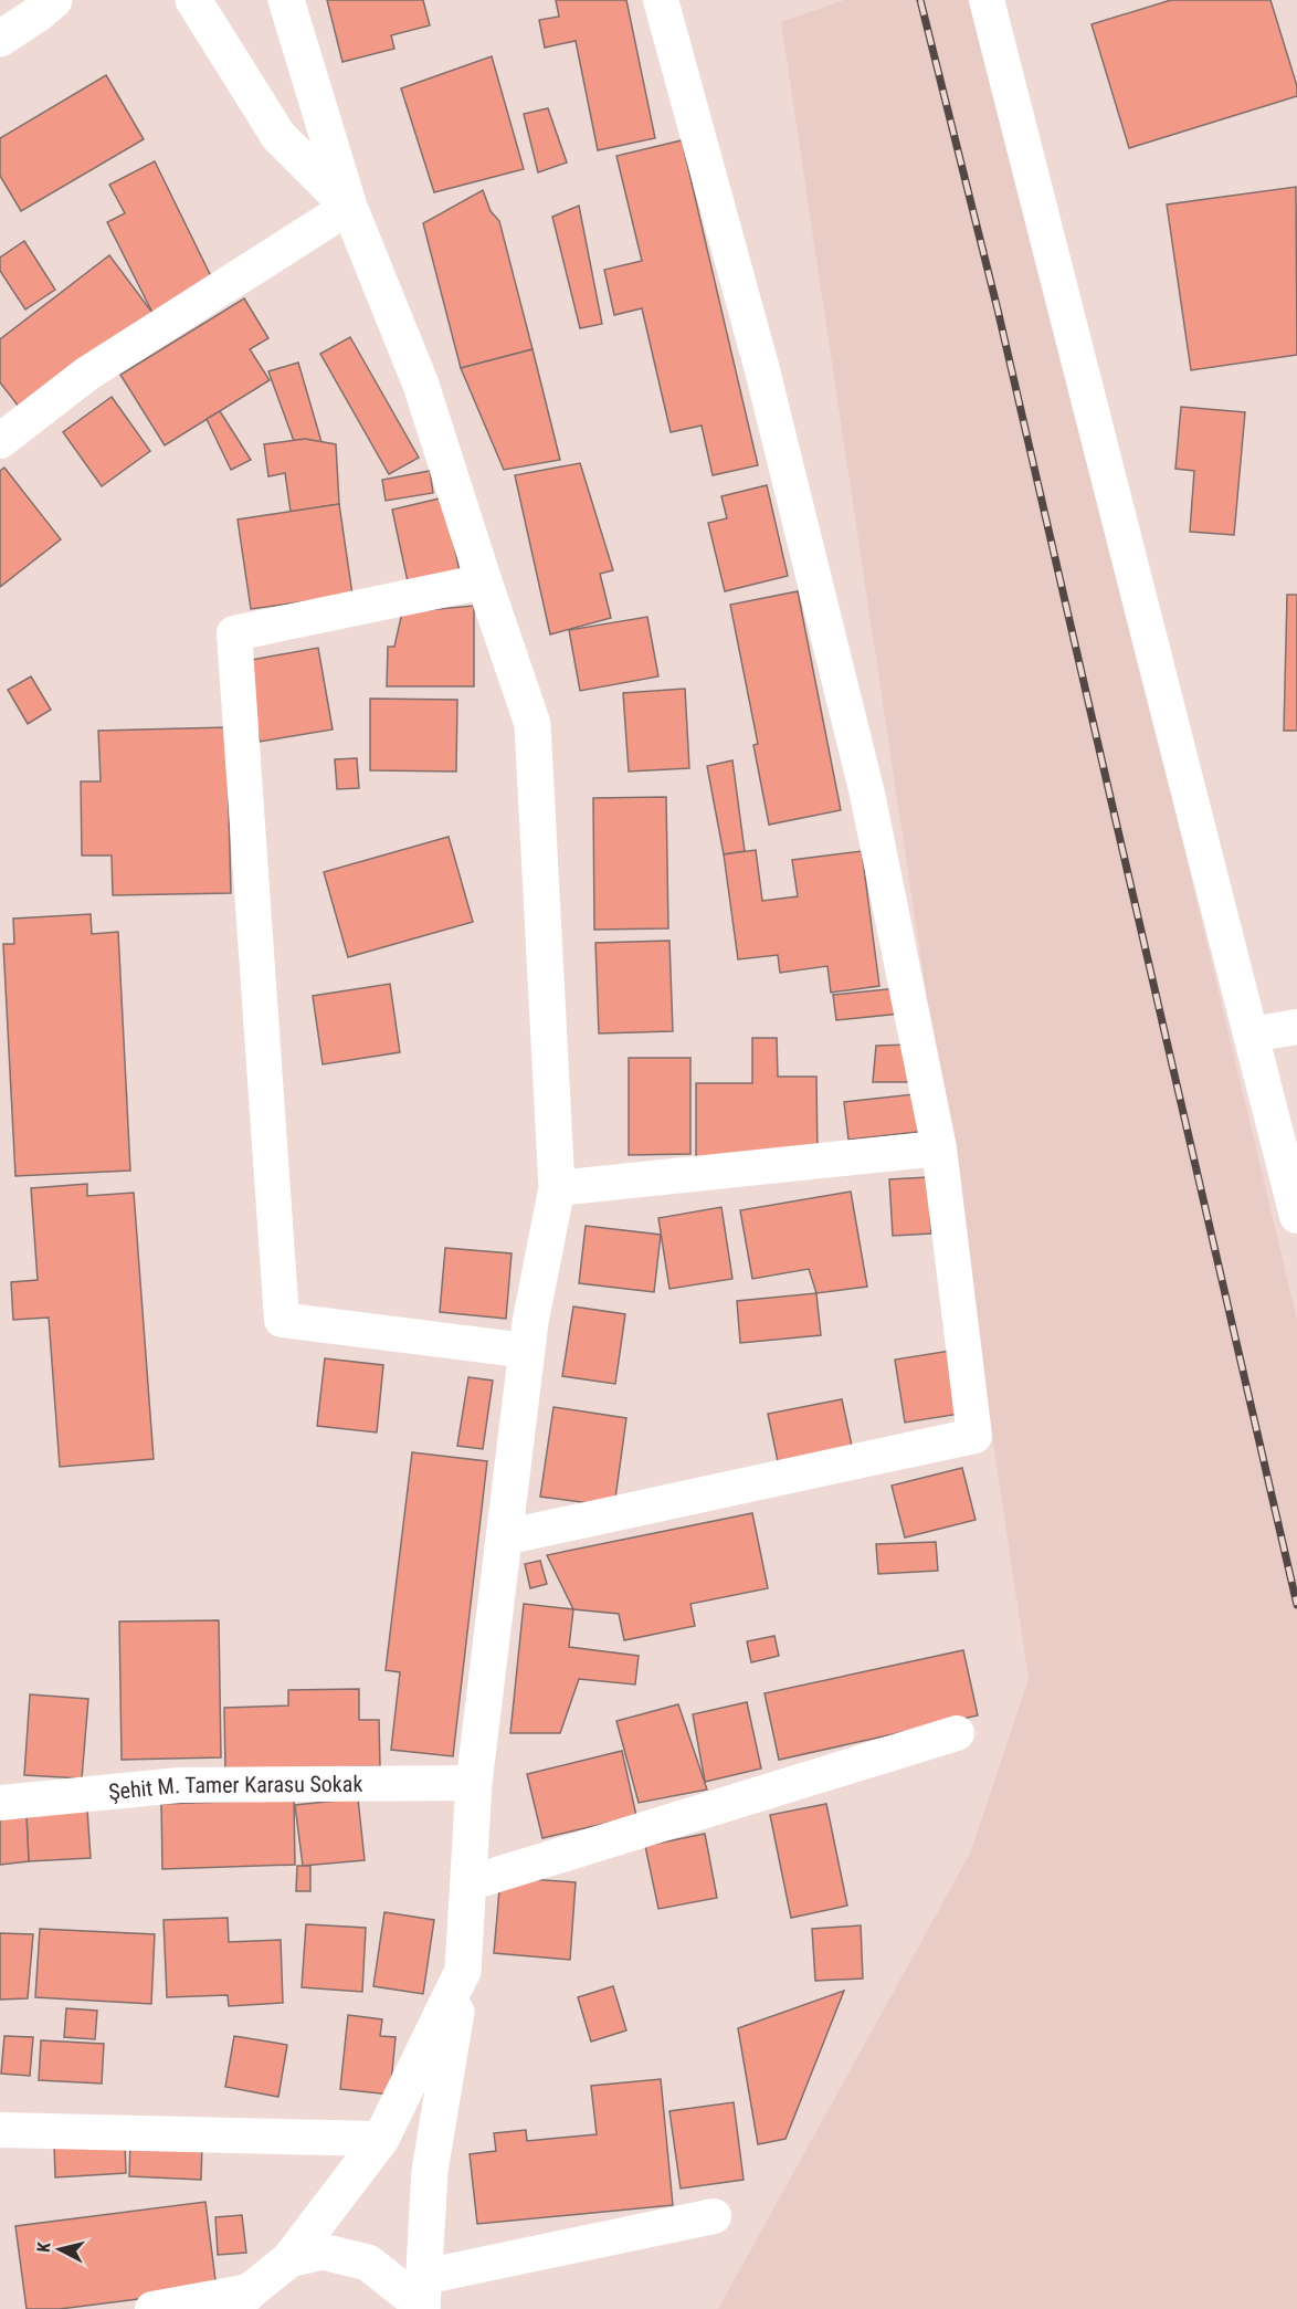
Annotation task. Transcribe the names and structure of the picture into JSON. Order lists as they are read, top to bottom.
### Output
{
  "streets": {
    "street": ["Şehit M. Tamer Karasu Sokak"]
  },
  "north": "left"
}
